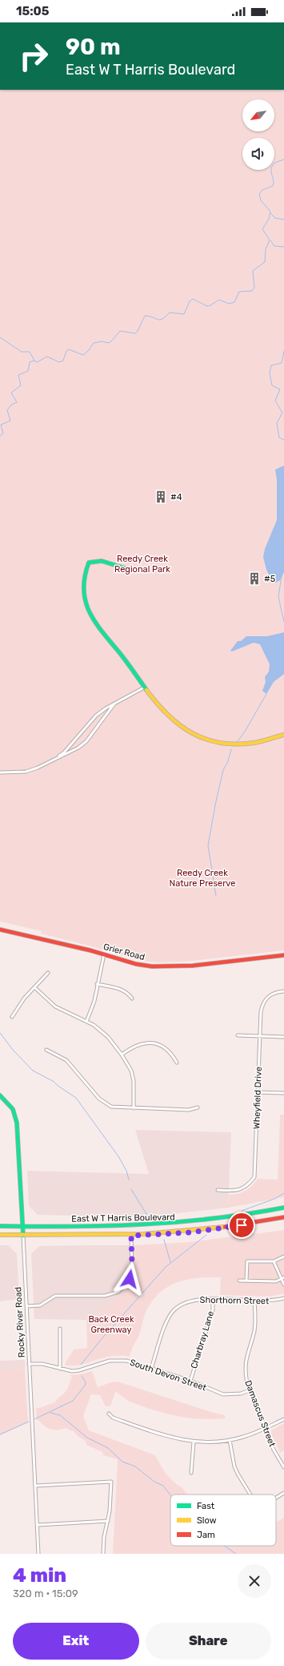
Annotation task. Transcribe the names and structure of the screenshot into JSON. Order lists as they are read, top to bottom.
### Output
{
  "streets": {
    "street": [
      "Grier Road",
      "Wheyfield Drive",
      "East W T Harris Boulevard",
      "Shorthorn Street",
      "Rocky River Road",
      "Charbray Lane",
      "South Devon Street",
      "Damascus Street"
    ]
  },
  "crossings": [
    ["East W T Harris Boulevard", "Rocky River Road"],
    ["Shorthorn Street", "Charbray Lane"],
    ["Shorthorn Street", "South Devon Street"],
    ["Shorthorn Street", "Damascus Street"],
    ["Rocky River Road", "South Devon Street"],
    ["Charbray Lane", "South Devon Street"],
    ["South Devon Street", "Damascus Street"]
  ],
  "parks": ["Reedy Creek Regional Park", "Reedy Creek Nature Preserve", "Back Creek Greenway"],
  "places": {
    "building": ["#4", "#5"]
  },
  "legend": ["Fast", "Slow", "Jam"],
  "north": "bottom left",
  "page": {
    "status": "15:05",
    "turn": ["90 m", "East W T Harris Boulevard"],
    "heading": ["4 min", "320 m · 15:09"],
    "buttons": ["Exit", "Share"]
  }
}
